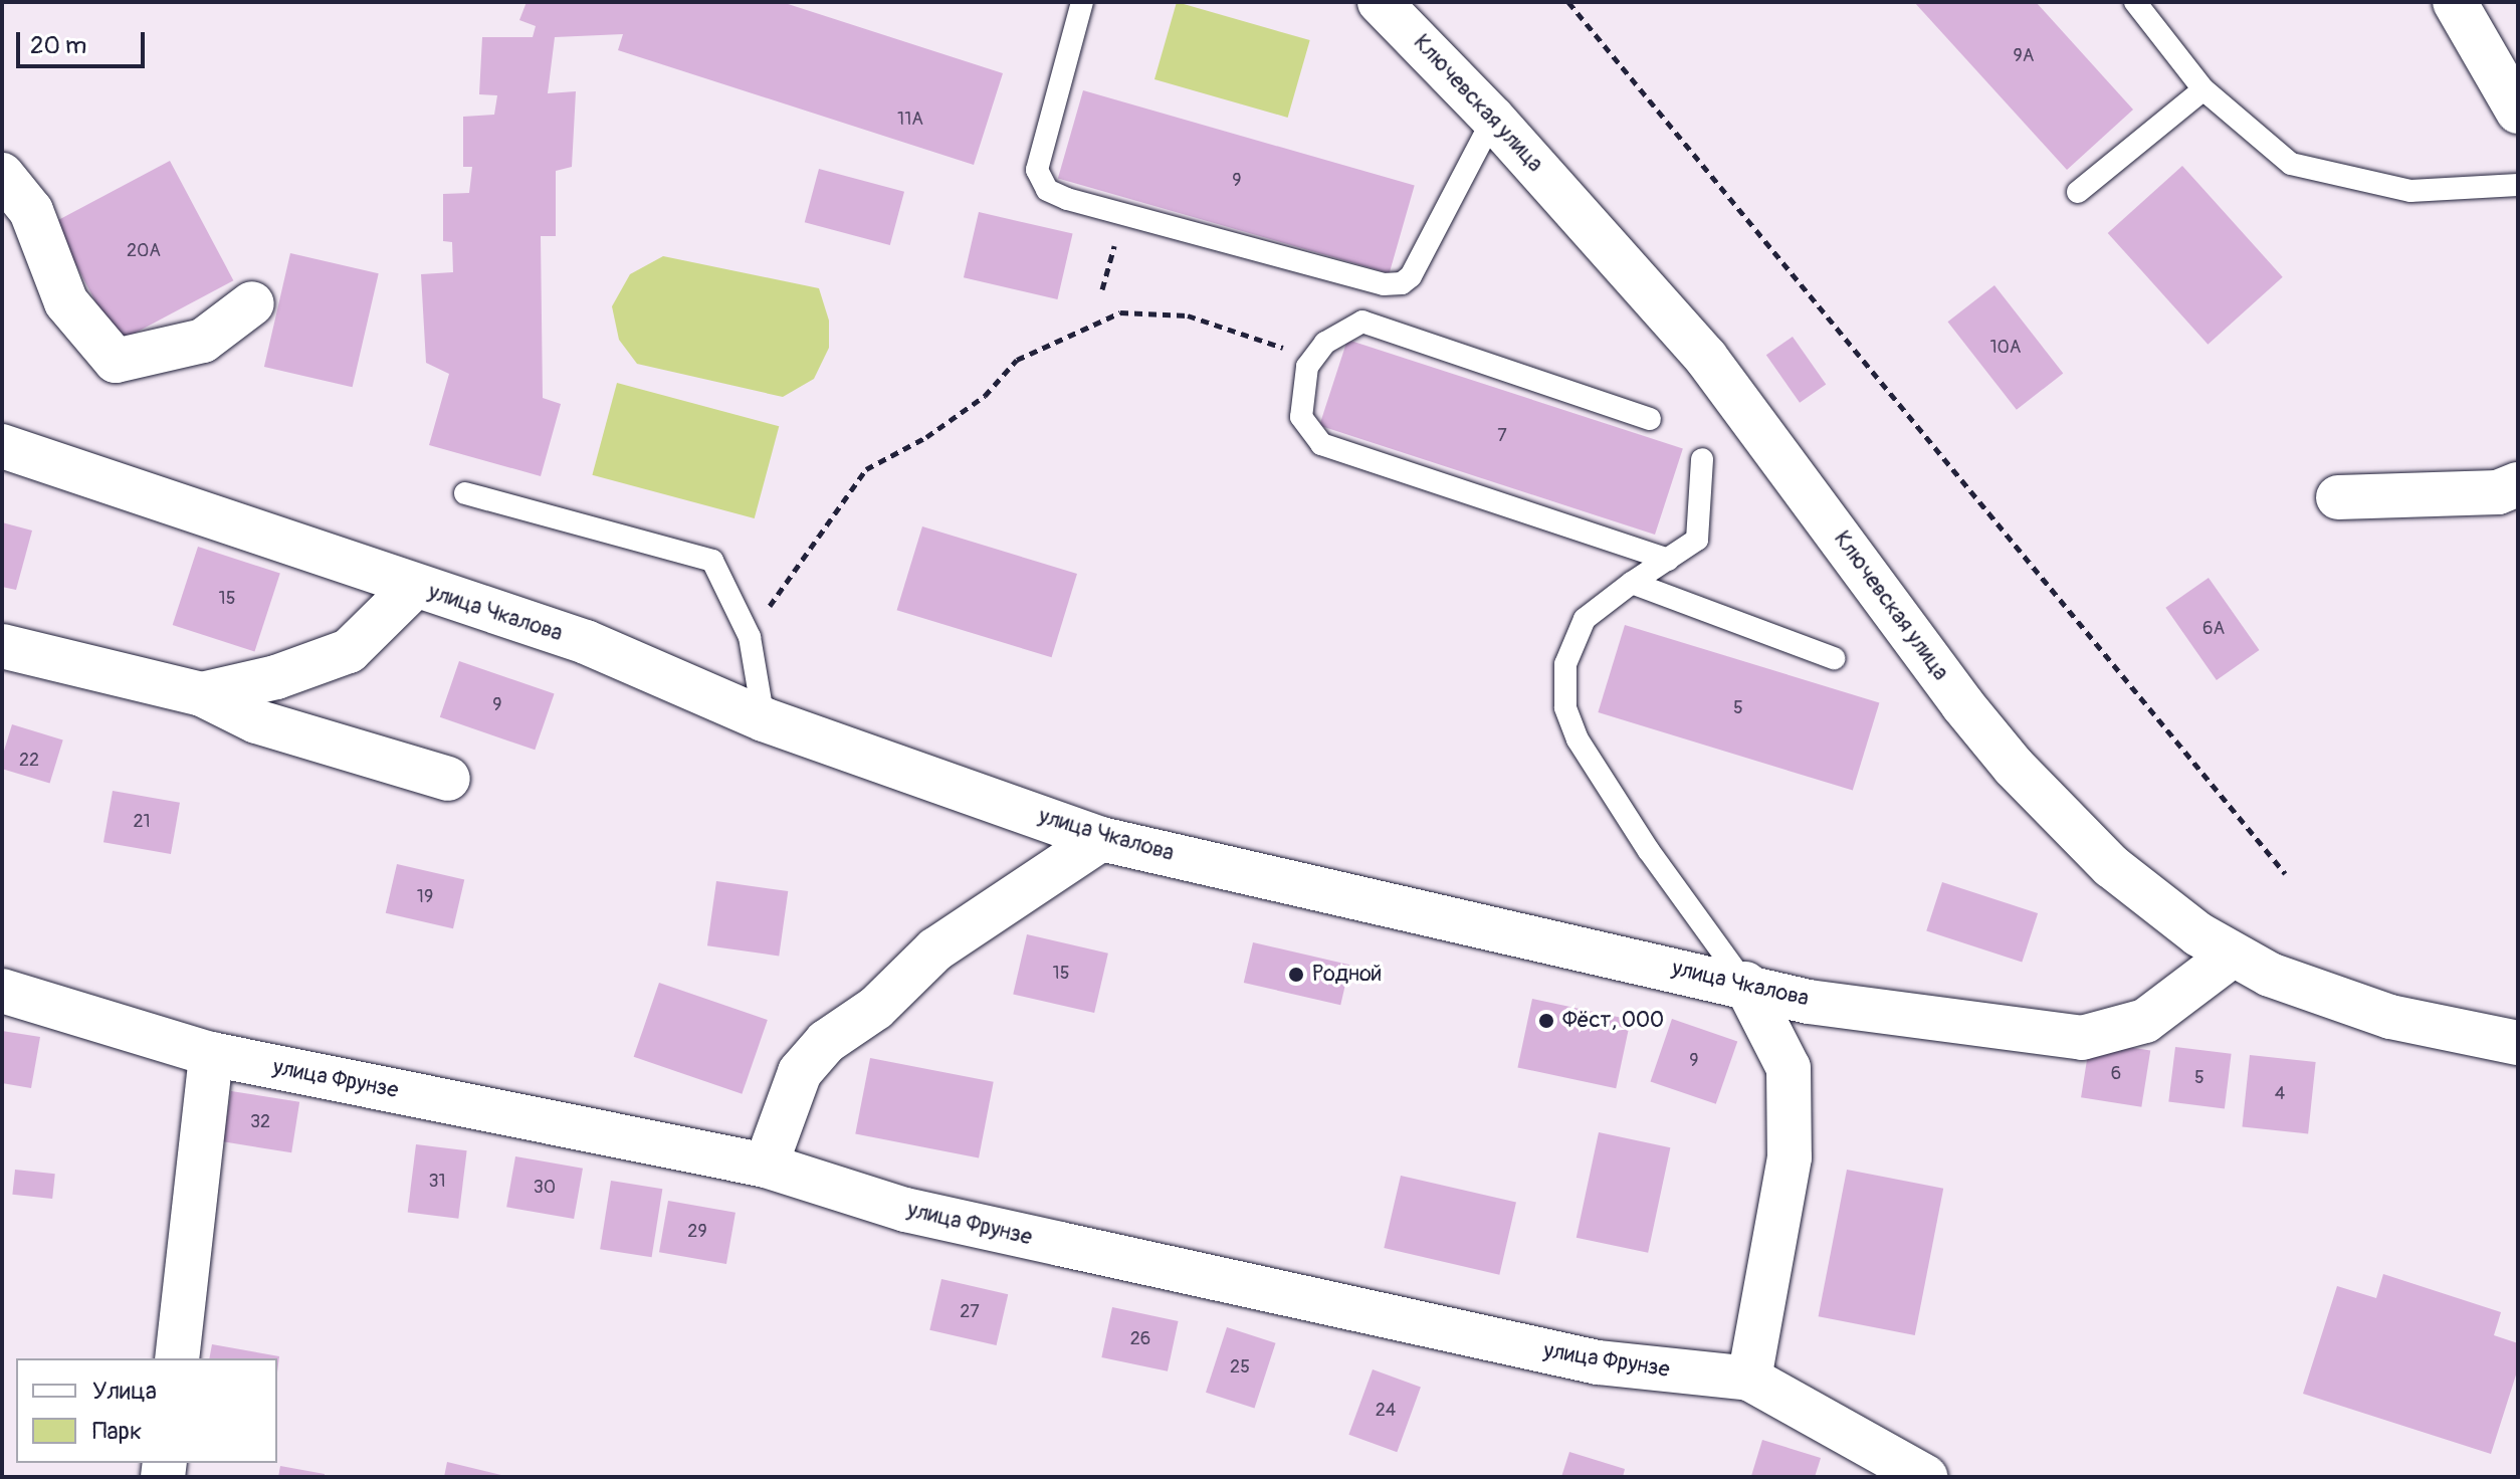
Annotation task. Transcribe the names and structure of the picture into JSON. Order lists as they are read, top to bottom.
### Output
{
  "streets": {
    "street": ["Ключевская улица", "улица Чкалова", "улица Фрунзе"]
  },
  "crossings": [
    ["Ключевская улица", "улица Чкалова"]
  ],
  "places": ["Родной", "Фёст, ООО"],
  "house_numbers": [
    "9А",
    "11А",
    "9",
    "20А",
    "10А",
    "7",
    "15",
    "6А",
    "9",
    "5",
    "22",
    "21",
    "19",
    "15",
    "9",
    "6",
    "5",
    "4",
    "32",
    "31",
    "30",
    "29",
    "27",
    "26",
    "25",
    "24"
  ],
  "legend": ["Улица", "Парк"],
  "scale_bar": "20 m"
}
